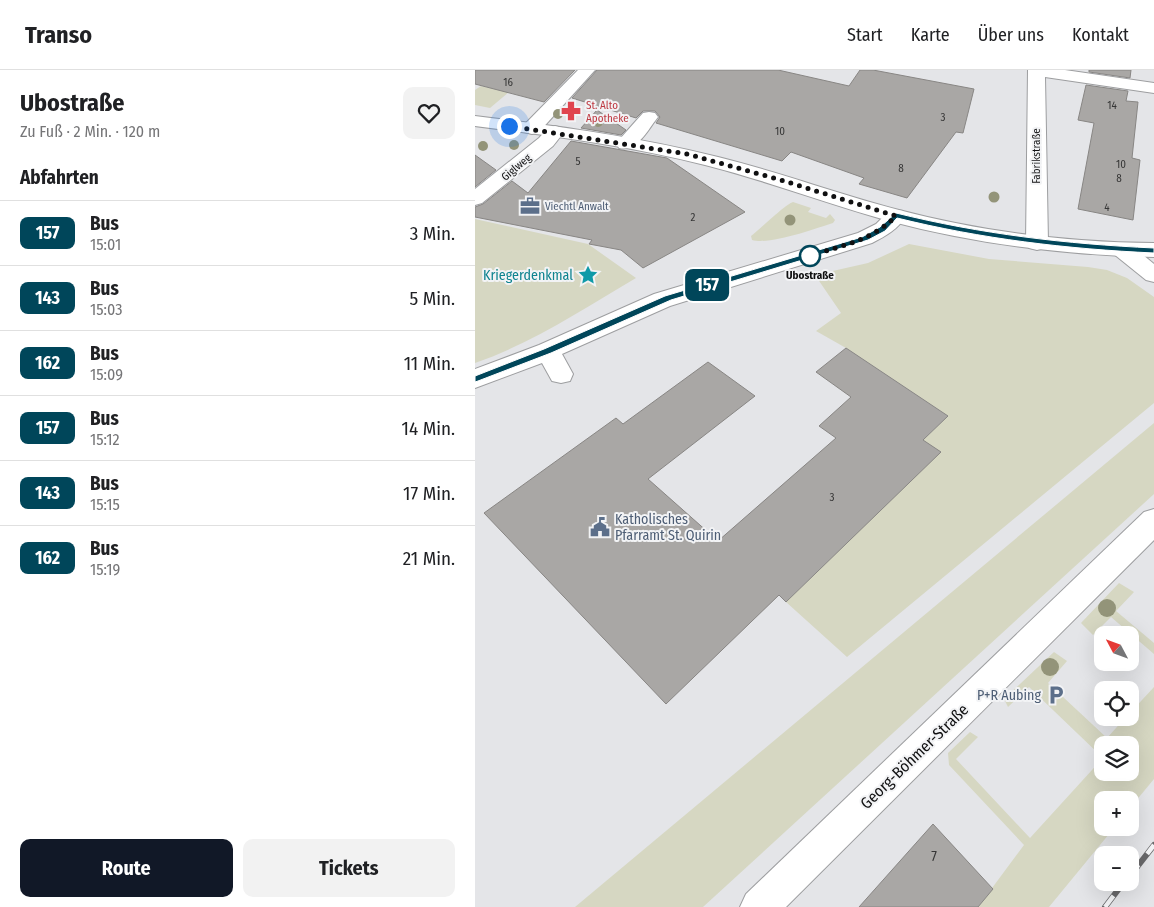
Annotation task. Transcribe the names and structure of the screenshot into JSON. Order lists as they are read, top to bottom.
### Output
{
  "streets": {
    "street": ["Fabrikstraße", "Giglweg", "Georg-Böhmer-Straße"]
  },
  "places": {
    "pharmacy": ["St. Alto Apotheke"],
    "office": ["Viechtl Anwalt"],
    "other": ["Ubostraße"],
    "place": ["Kriegerdenkmal"],
    "public building": ["Katholisches Pfarramt St. Quirin"],
    "parking": ["P+R Aubing"]
  },
  "lines": ["bus line 157"],
  "house_numbers": [
    "16",
    "14",
    "3",
    "10",
    "5",
    "10",
    "8",
    "8",
    "4",
    "2",
    "3",
    "7"
  ],
  "north": "top left",
  "page": {
    "header": "Transo",
    "nav": [
      "Start",
      "Karte",
      "Über uns",
      "Kontakt"
    ],
    "heading": [
      ["Ubostraße", "Zu Fuß · 2 Min. · 120 m"],
      "Abfahrten"
    ],
    "on_map": "157",
    "list": [
      {
        "mark": "157",
        "name": "Bus",
        "note": "15:01",
        "value": "3 Min."
      },
      {
        "mark": "143",
        "name": "Bus",
        "note": "15:03",
        "value": "5 Min."
      },
      {
        "mark": "162",
        "name": "Bus",
        "note": "15:09",
        "value": "11 Min."
      },
      {
        "mark": "157",
        "name": "Bus",
        "note": "15:12",
        "value": "14 Min."
      },
      {
        "mark": "143",
        "name": "Bus",
        "note": "15:15",
        "value": "17 Min."
      },
      {
        "mark": "162",
        "name": "Bus",
        "note": "15:19",
        "value": "21 Min."
      }
    ],
    "map_buttons": ["+", "−"],
    "buttons": ["Route", "Tickets"]
  }
}
